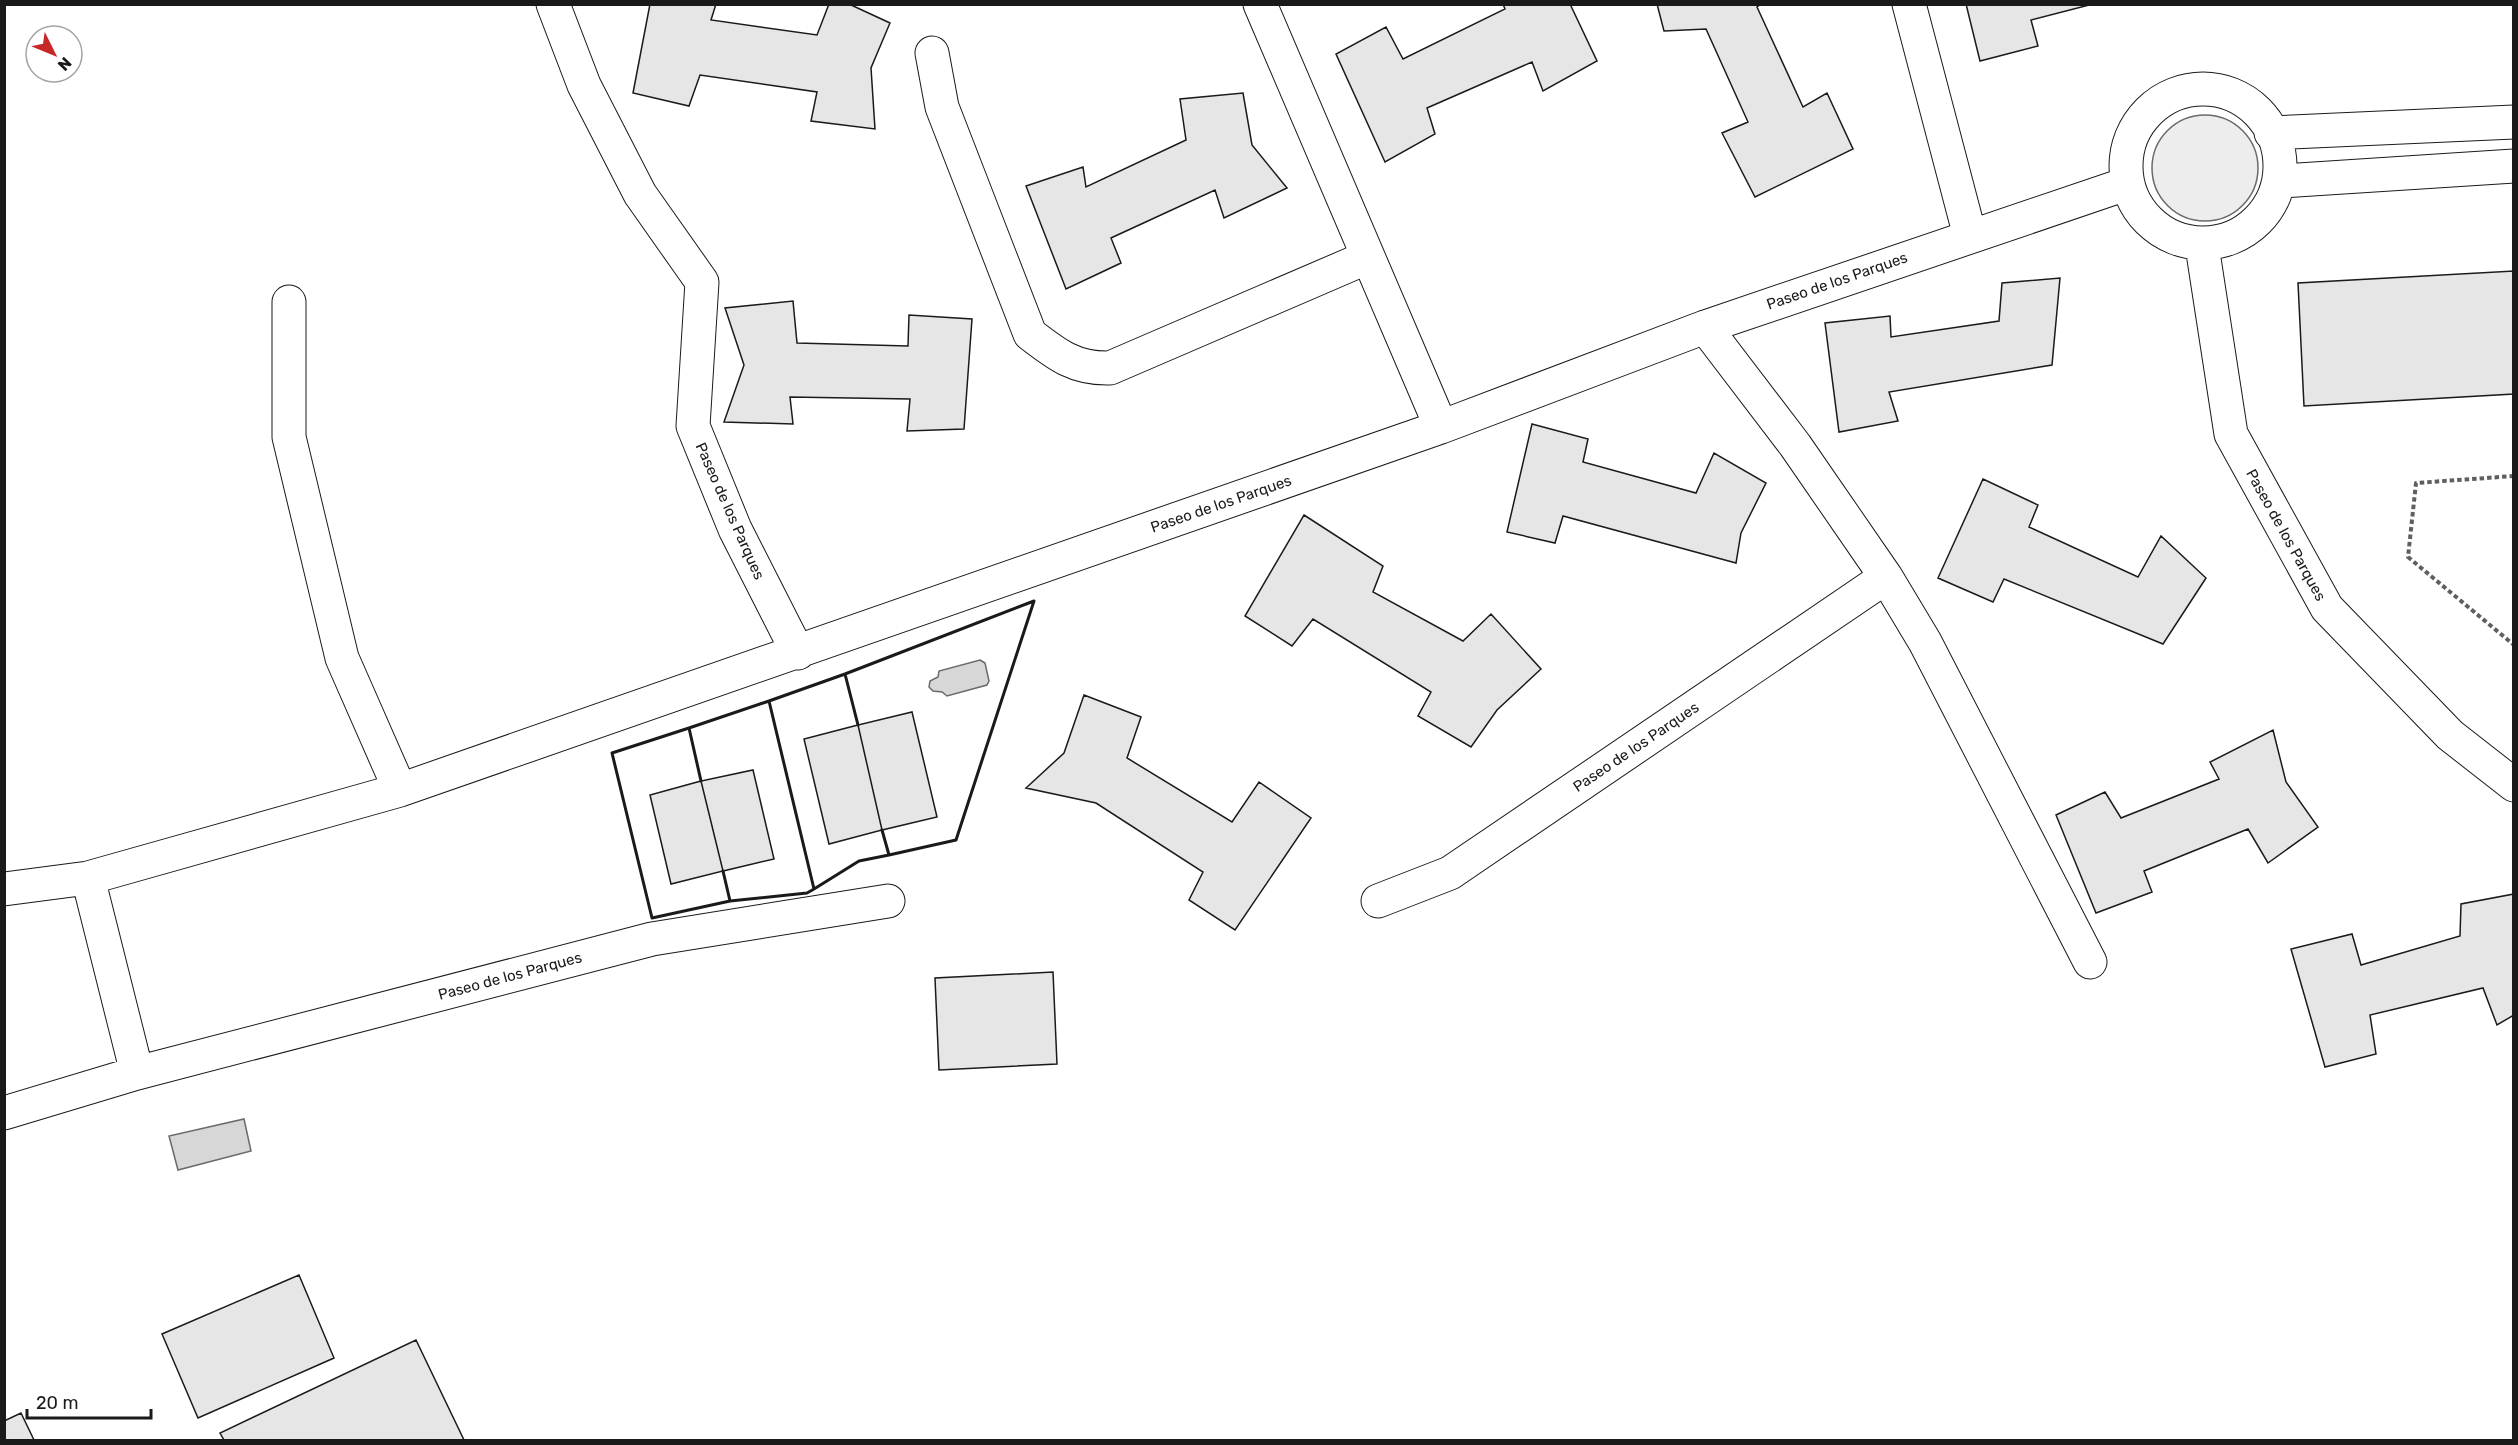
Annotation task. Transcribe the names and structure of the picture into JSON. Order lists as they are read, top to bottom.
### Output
{
  "streets": {
    "street": ["Paseo de los Parques"]
  },
  "scale_bar": "20 m",
  "north": "bottom right"
}
